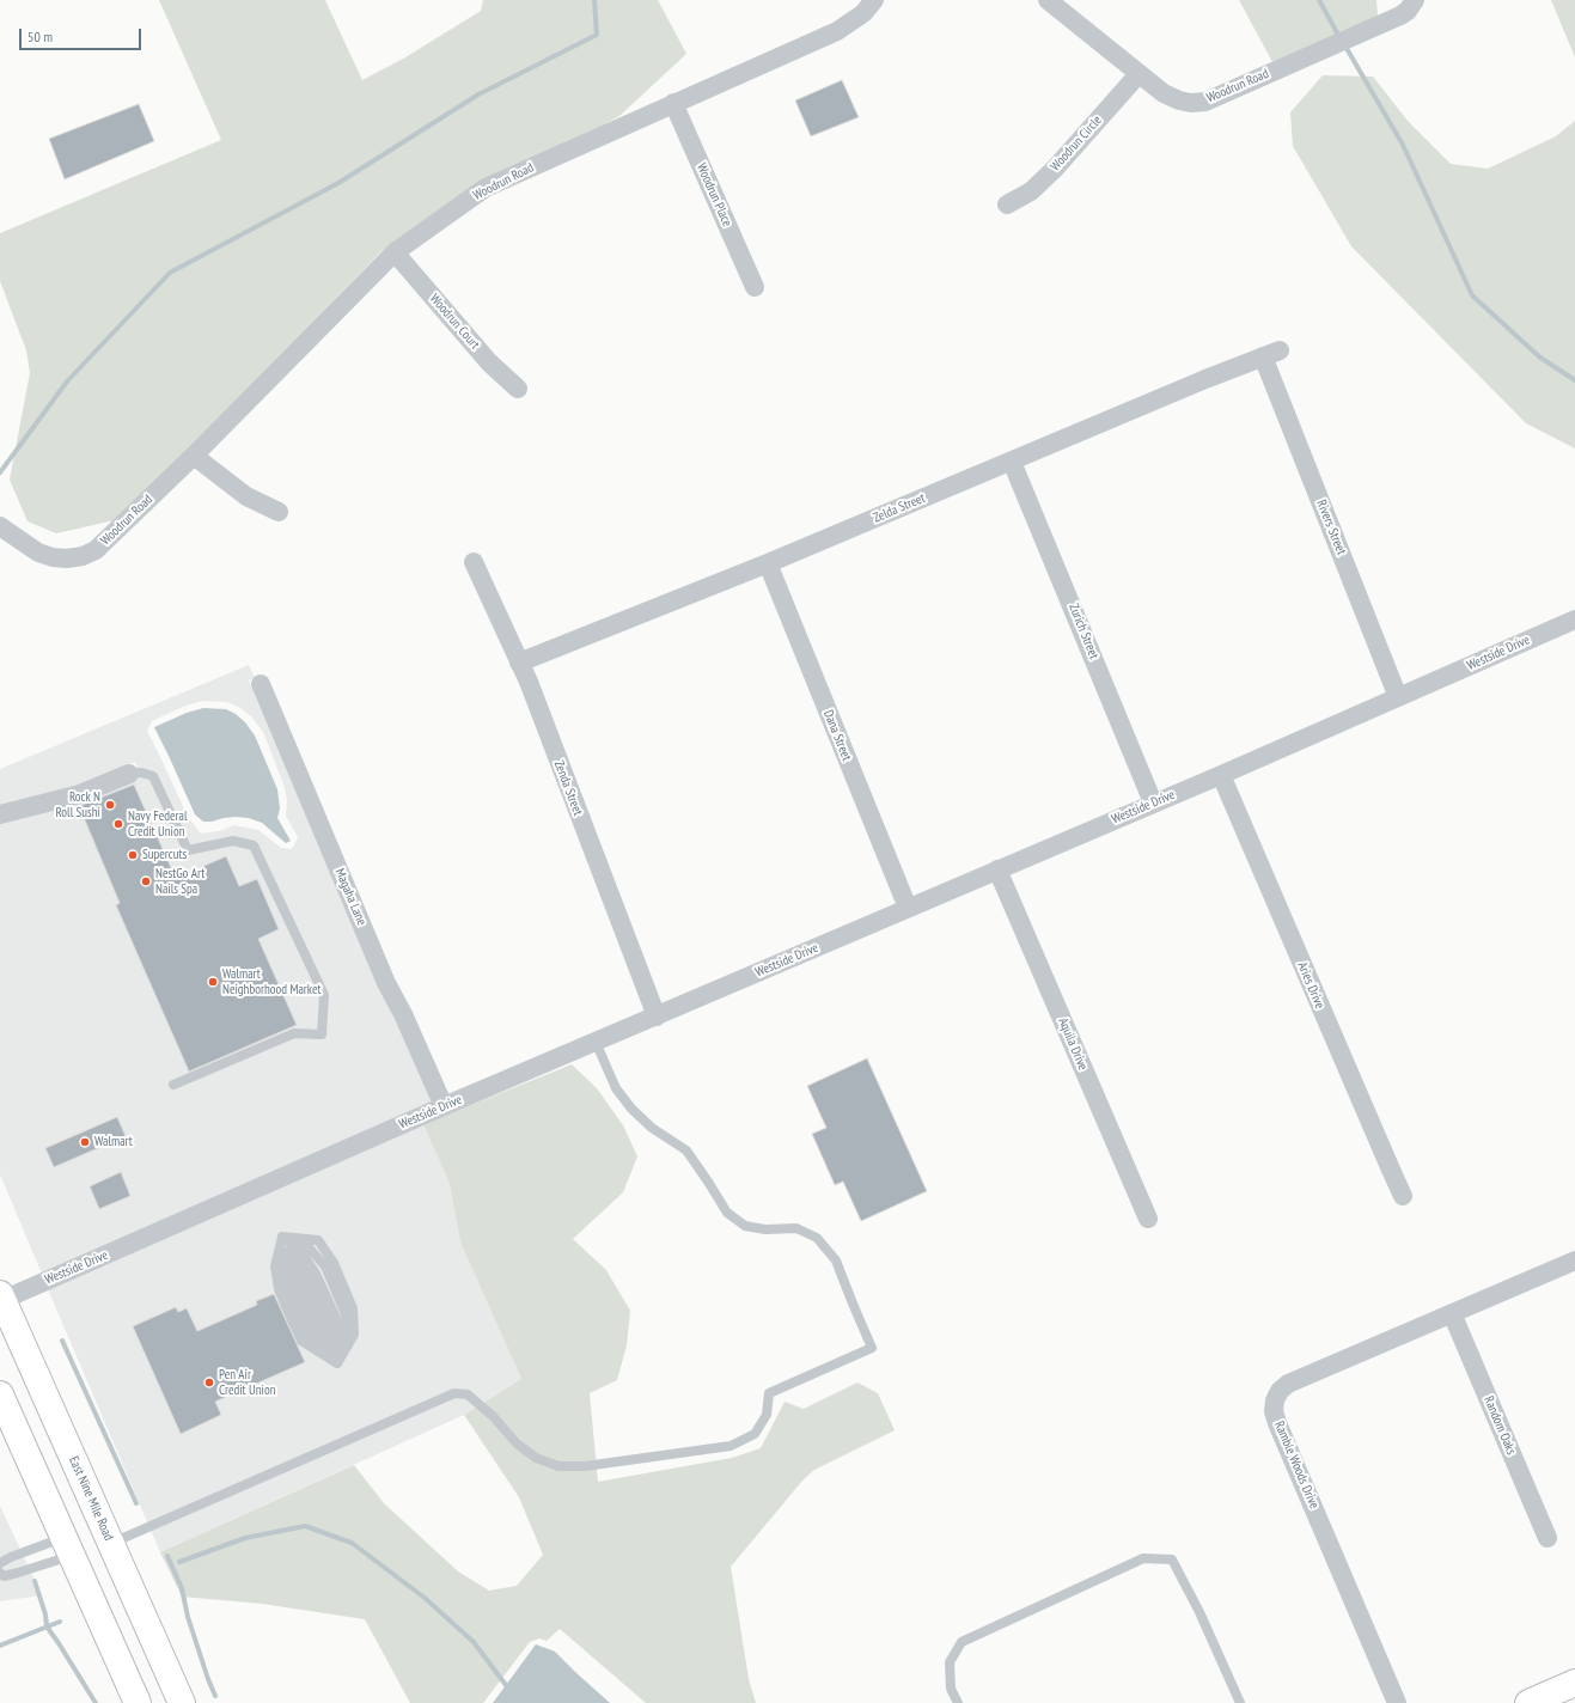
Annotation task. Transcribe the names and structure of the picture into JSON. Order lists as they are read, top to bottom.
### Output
{
  "streets": {
    "main road": ["East Nine Mile Road"],
    "street": [
      "Woodrun Road",
      "Woodrun Circle",
      "Woodrun Place",
      "Woodrun Court",
      "Zelda Street",
      "Rivers Street",
      "Zurich Street",
      "Westside Drive",
      "Dana Street",
      "Zenda Street",
      "Magaha Lane",
      "Aries Drive",
      "Aquila Drive",
      "Random Oaks",
      "Ramble Woods Drive"
    ]
  },
  "crossings": [
    ["Woodrun Road", "Woodrun Circle"],
    ["Woodrun Road", "Woodrun Place"],
    ["Woodrun Road", "Woodrun Court"],
    ["Zelda Street", "Rivers Street"],
    ["Zelda Street", "Zurich Street"],
    ["Zelda Street", "Dana Street"],
    ["Zelda Street", "Zenda Street"],
    ["Rivers Street", "Westside Drive"],
    ["Zurich Street", "Westside Drive"],
    ["Westside Drive", "Dana Street"],
    ["Westside Drive", "Zenda Street"],
    ["Westside Drive", "Magaha Lane"],
    ["Westside Drive", "Aries Drive"],
    ["Westside Drive", "Aquila Drive"],
    ["Westside Drive", "East Nine Mile Road"],
    ["Random Oaks", "Ramble Woods Drive"]
  ],
  "places": [
    "Rock N Roll Sushi",
    "Navy Federal Credit Union",
    "Supercuts",
    "NestGo Art Nails Spa",
    "Walmart Neighborhood Market",
    "Walmart",
    "Pen Air Credit Union"
  ],
  "scale_bar": "50 m"
}
